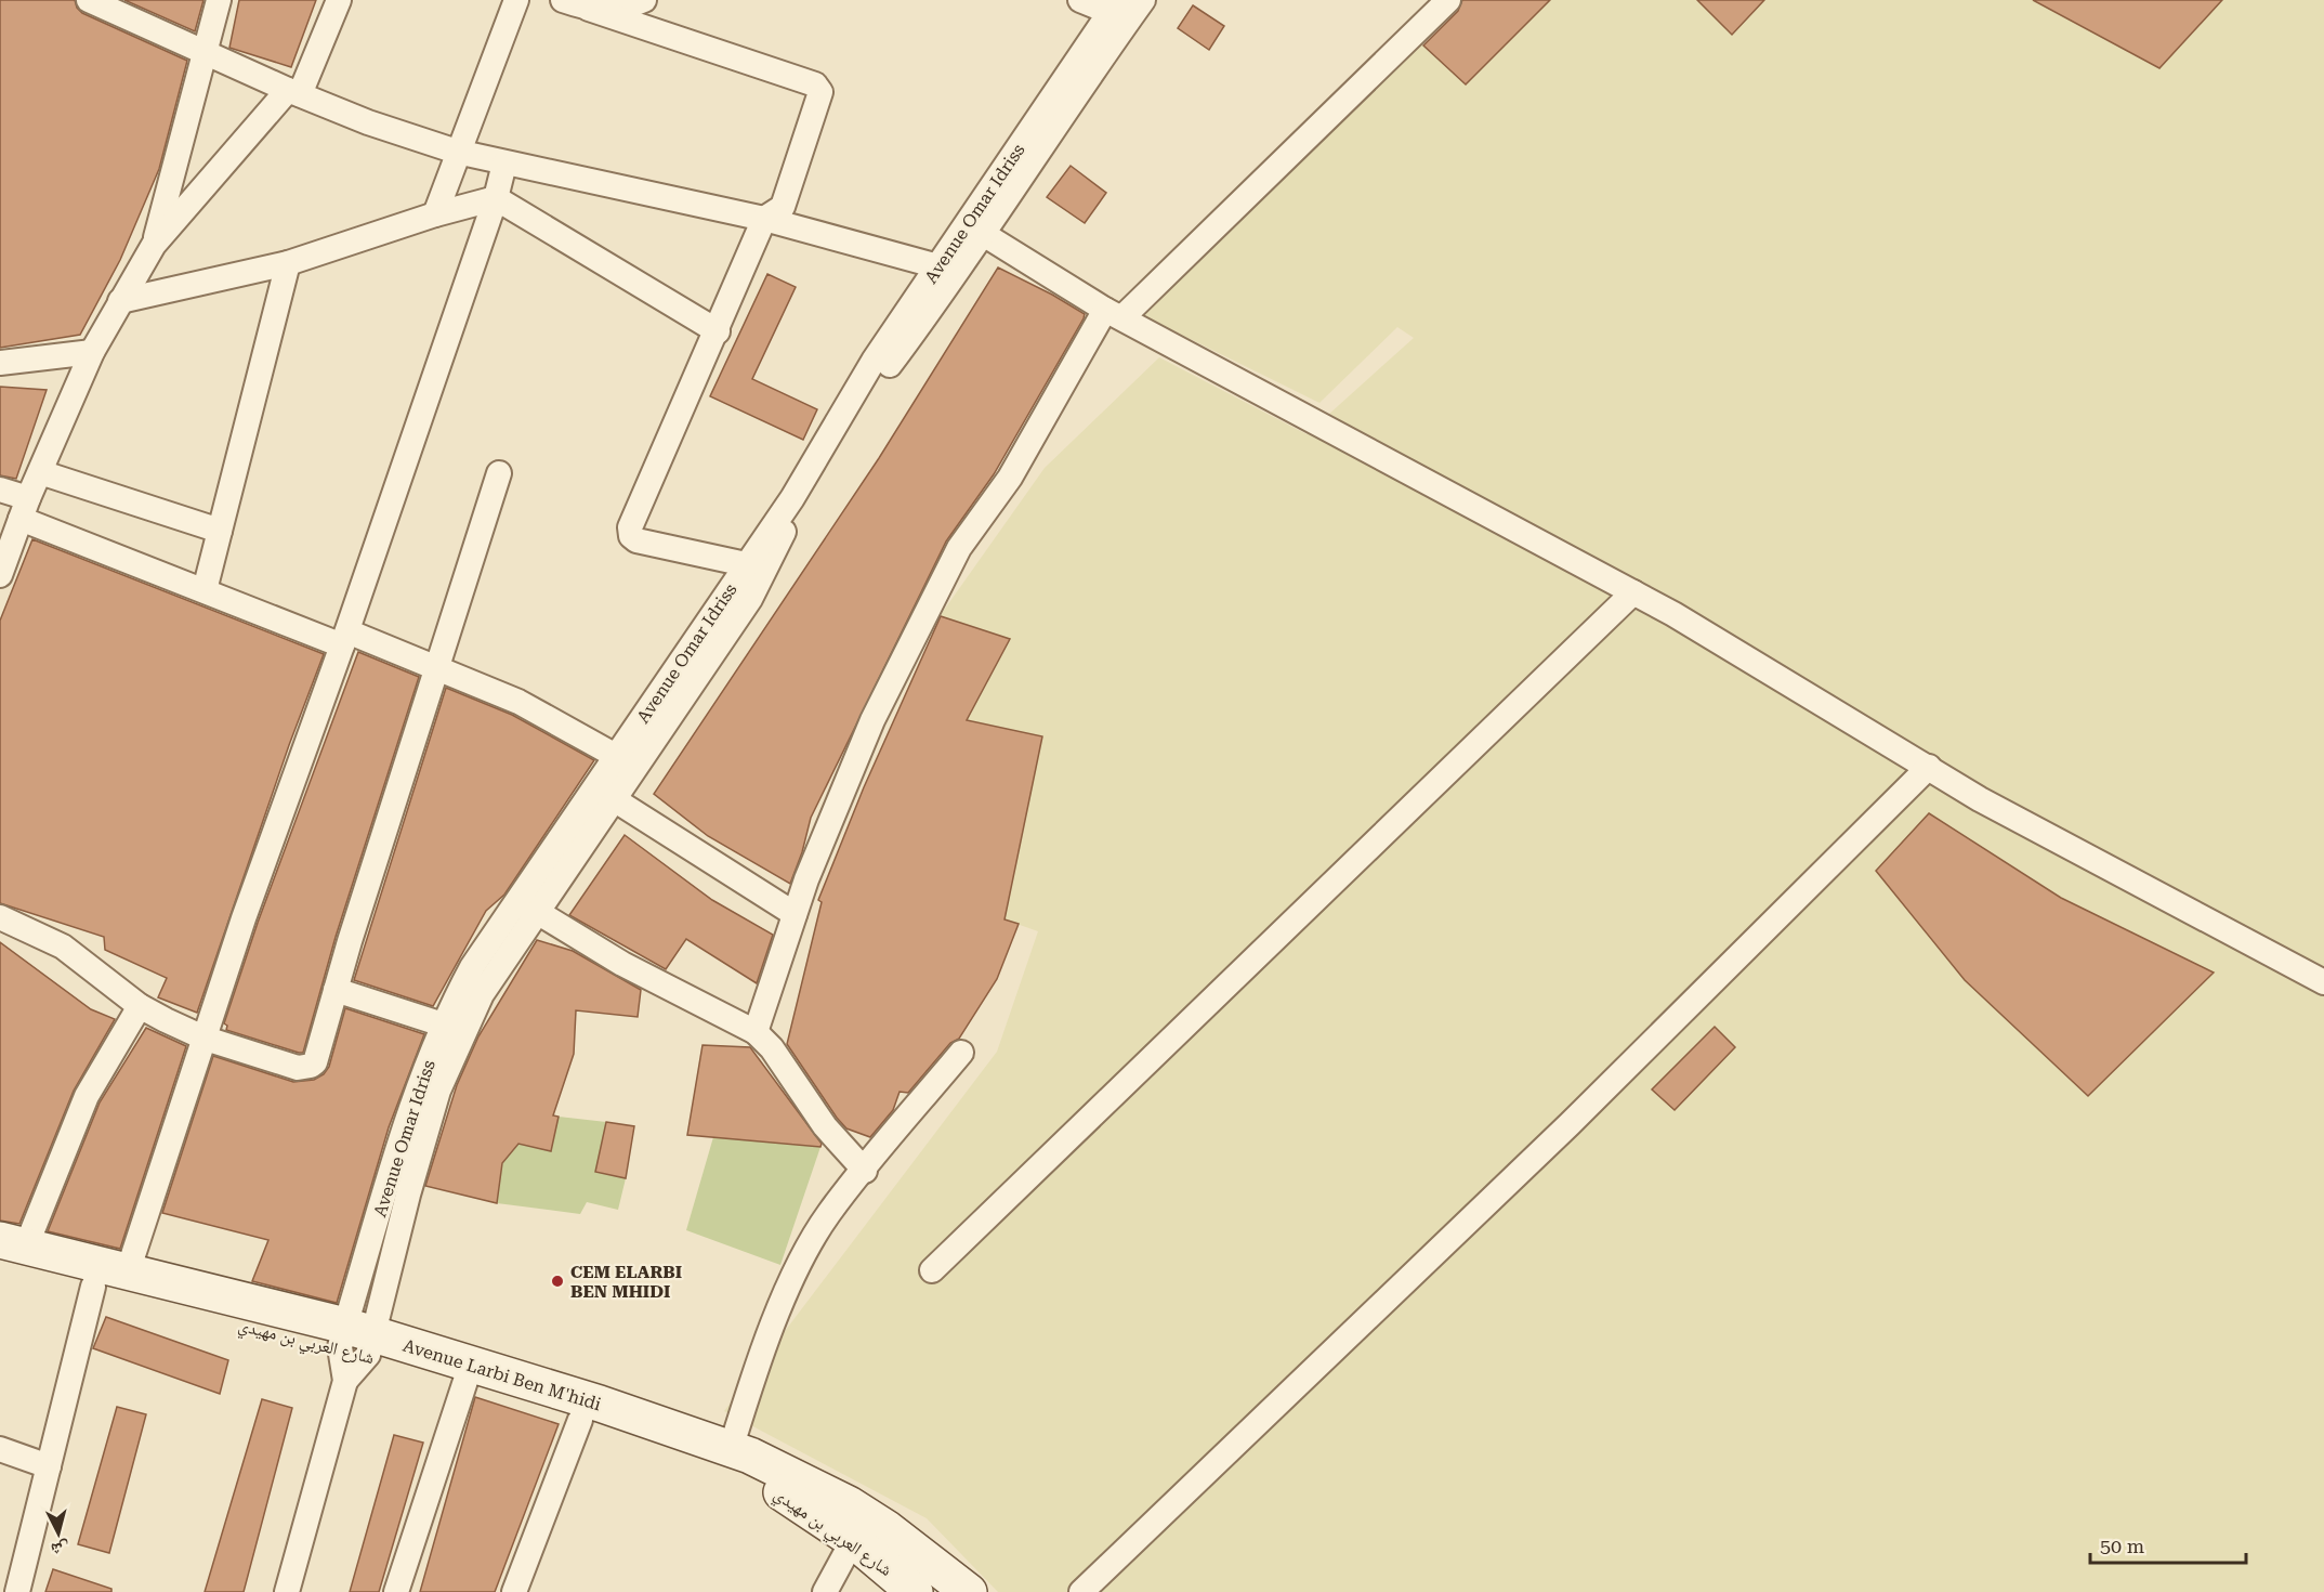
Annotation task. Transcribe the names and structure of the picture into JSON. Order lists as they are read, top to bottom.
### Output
{
  "streets": {
    "main road": ["شارع العربي بن مهيدي", "Avenue Larbi Ben M'hidi"],
    "street": ["Avenue Omar Idriss"]
  },
  "crossings": [
    ["Avenue Omar Idriss", "شارع العربي بن مهيدي"],
    ["Avenue Omar Idriss", "Avenue Larbi Ben M'hidi"],
    ["شارع العربي بن مهيدي", "Avenue Larbi Ben M'hidi"]
  ],
  "places": ["CEM ELARBI BEN MHIDI"],
  "scale_bar": "50 m",
  "north": "bottom"
}
